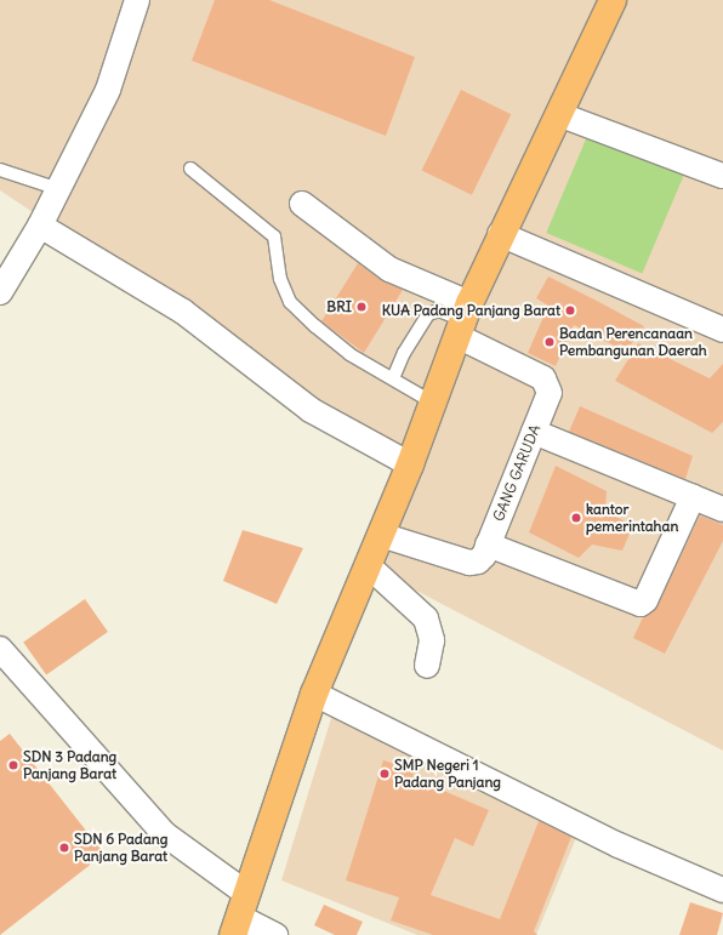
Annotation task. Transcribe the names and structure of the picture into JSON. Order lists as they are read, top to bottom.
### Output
{
  "streets": {
    "street": ["GANG GARUDA"]
  },
  "places": [
    "BRI",
    "KUA Padang Panjang Barat",
    "Badan Perencanaan Pembangunan Daerah",
    "kantor pemerintahan",
    "SDN 3 Padang Panjang Barat",
    "SMP Negeri 1 Padang Panjang",
    "SDN 6 Padang Panjang Barat"
  ]
}
